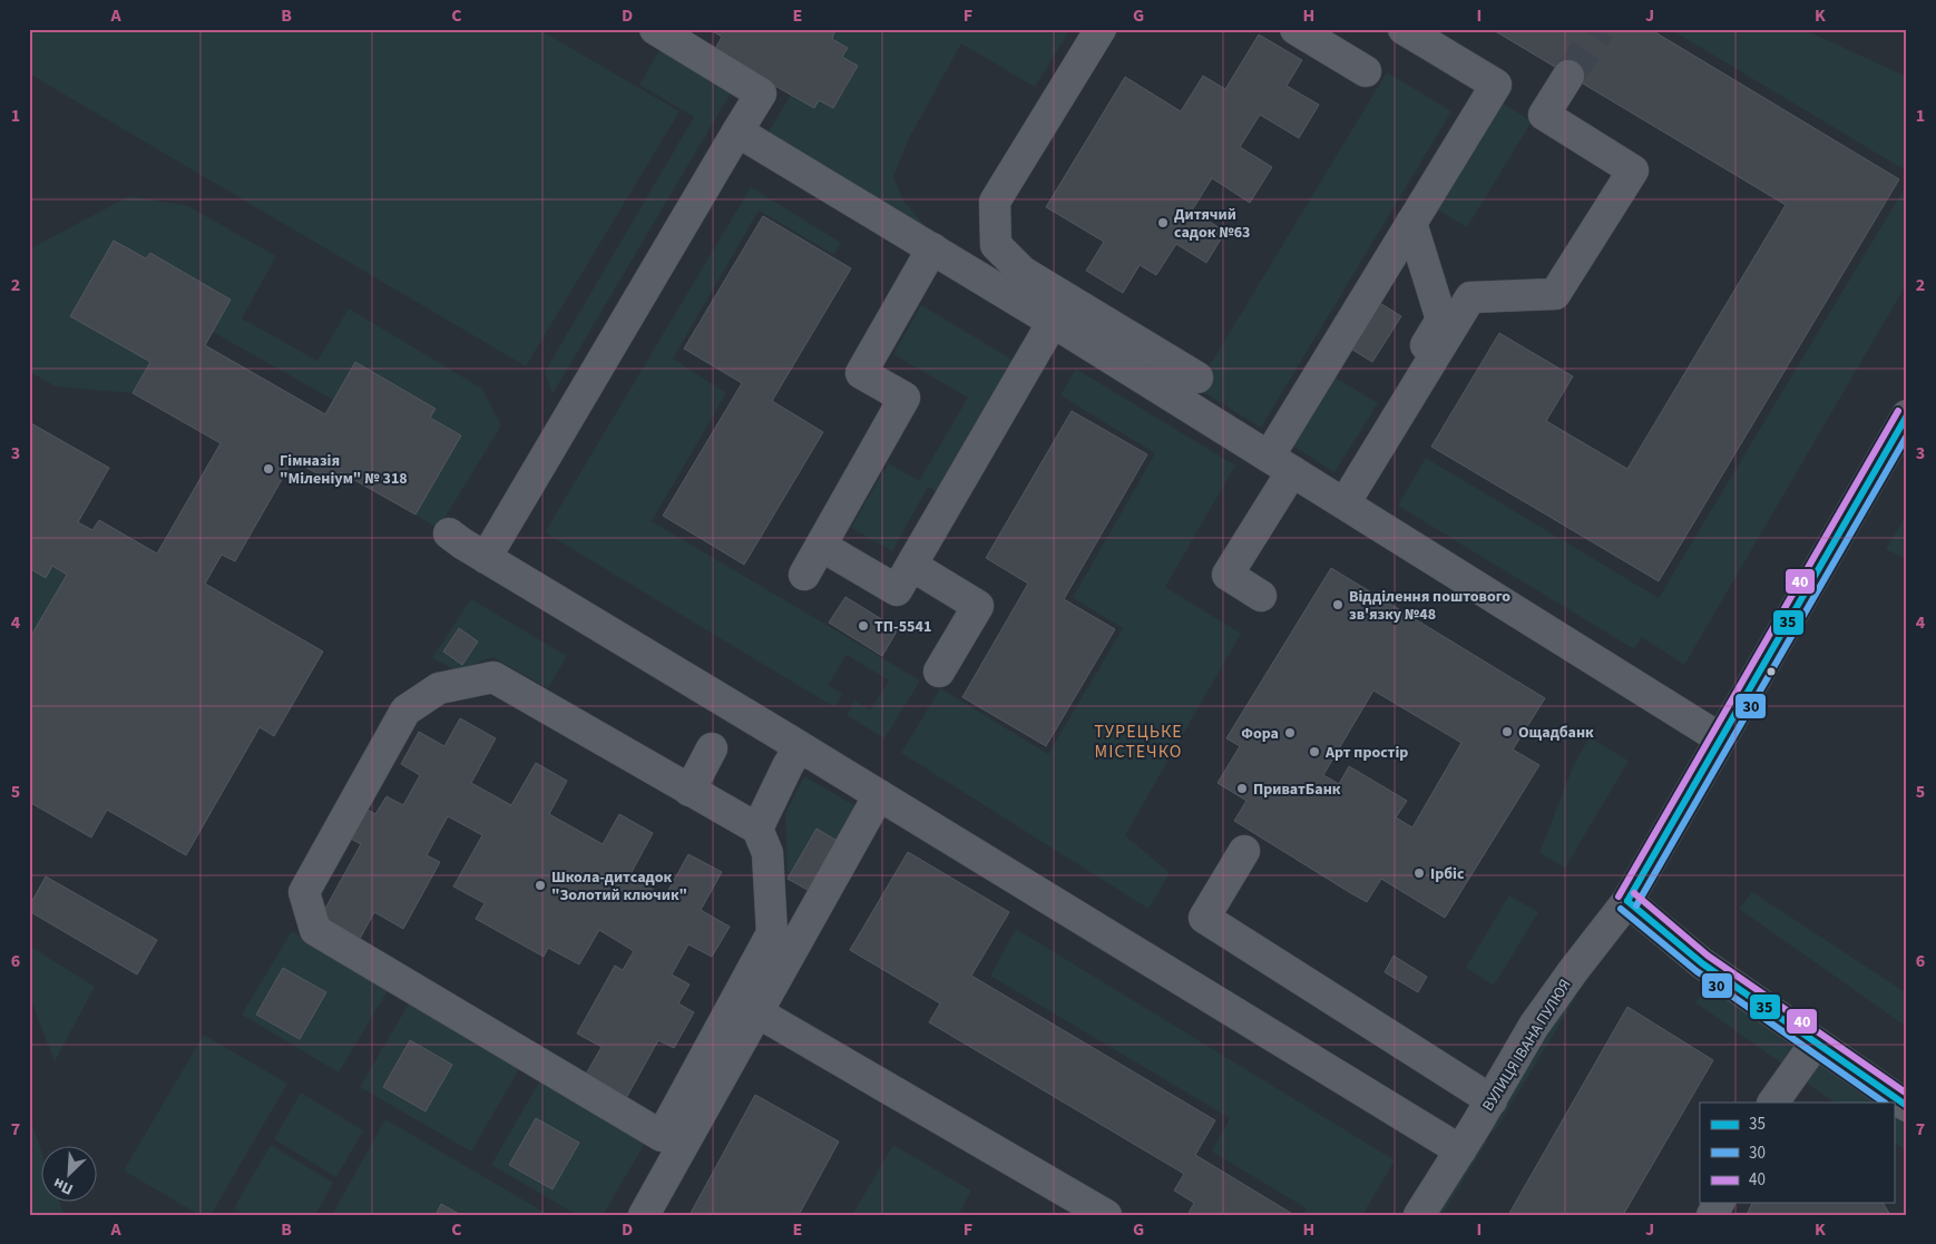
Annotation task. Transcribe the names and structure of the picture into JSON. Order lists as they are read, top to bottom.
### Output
{
  "streets": {
    "street": ["ВУЛИЦЯ ІВАНА ПУЛЮЯ"]
  },
  "districts": ["ТУРЕЦЬКЕ МІСТЕЧКО"],
  "places": [
    "Дитячий садок №63",
    "Гімназія \"Міленіум\" № 318",
    "Відділення поштового зв'язку №48",
    "ТП-5541",
    "Ощадбанк",
    "Фора",
    "Арт простір",
    "ПриватБанк",
    "Ірбіс",
    "Школа-дитсадок \"Золотий ключик\""
  ],
  "lines": ["transit line 40", "transit line 35", "transit line 30"],
  "legend": ["35", "30", "40"],
  "north": "bottom left",
  "grid": {
    "columns": [
      "A",
      "B",
      "C",
      "D",
      "E",
      "F",
      "G",
      "H",
      "I",
      "J",
      "K"
    ],
    "rows": [
      "1",
      "2",
      "3",
      "4",
      "5",
      "6",
      "7"
    ]
  }
}
